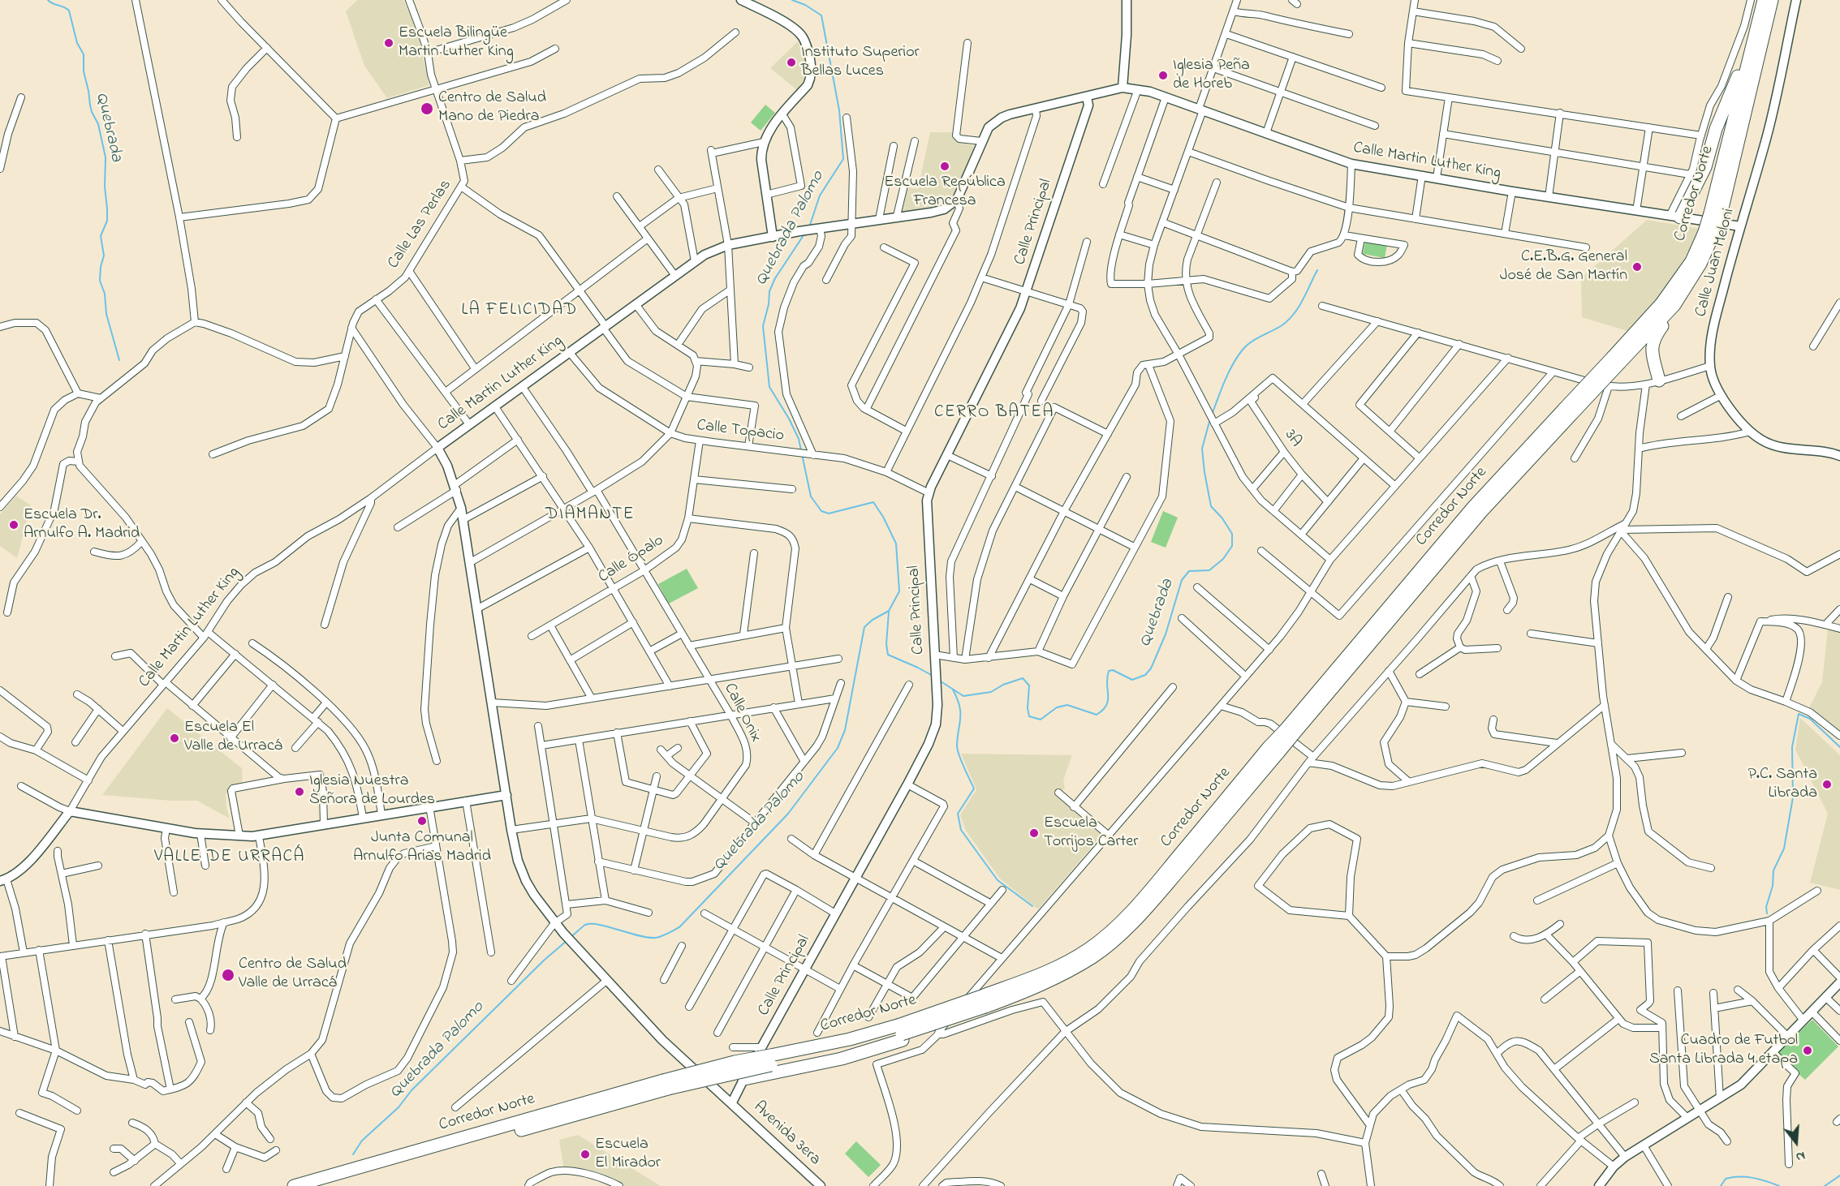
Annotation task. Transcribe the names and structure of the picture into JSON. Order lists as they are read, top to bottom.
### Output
{
  "streets": {
    "highway": ["Corredor Norte"],
    "street": [
      "Calle Martin Luther King",
      "Calle Principal",
      "Calle Las Perlas",
      "Calle Juan Meloni",
      "Calle Topacio",
      "3A",
      "Calle Ópalo",
      "Calle Onix",
      "Avenida 3era"
    ]
  },
  "crossings": [
    ["Calle Martin Luther King", "Calle Principal"],
    ["Calle Martin Luther King", "Calle Juan Meloni"],
    ["Calle Martin Luther King", "Calle Topacio"],
    ["Calle Martin Luther King", "Calle Onix"],
    ["Calle Martin Luther King", "Avenida 3era"],
    ["Corredor Norte", "Calle Principal"],
    ["Calle Principal", "Calle Topacio"],
    ["Calle Principal", "Avenida 3era"],
    ["Calle Topacio", "Calle Ópalo"],
    ["Calle Ópalo", "Calle Onix"],
    ["Calle Onix", "Avenida 3era"]
  ],
  "districts": [
    "LA FELICIDAD",
    "CERRO BATEA",
    "DIAMANTE",
    "VALLE DE URRACÁ"
  ],
  "water": ["Quebrada", "Quebrada Palomo"],
  "places": [
    "Escuela Bilingüe Martin Luther King",
    "Instituto Superior Bellas Luces",
    "Iglesia Peña de Horeb",
    "Centro de Salud Mano de Piedra",
    "Escuela República Francesa",
    "C.E.B.G. General José de San Martín",
    "Escuela Dr. Arnulfo A. Madrid",
    "Escuela El Valle de Urracá",
    "P.C. Santa Librada",
    "Iglesia Nuestra Señora de Lourdes",
    "Junta Comunal Arnulfo Arias Madrid",
    "Escuela Torrijos Carter",
    "Centro de Salud Valle de Urracá",
    "Cuadro de Futbol Santa Librada 4 etapa",
    "Escuela El Mirador"
  ],
  "north": "bottom"
}
